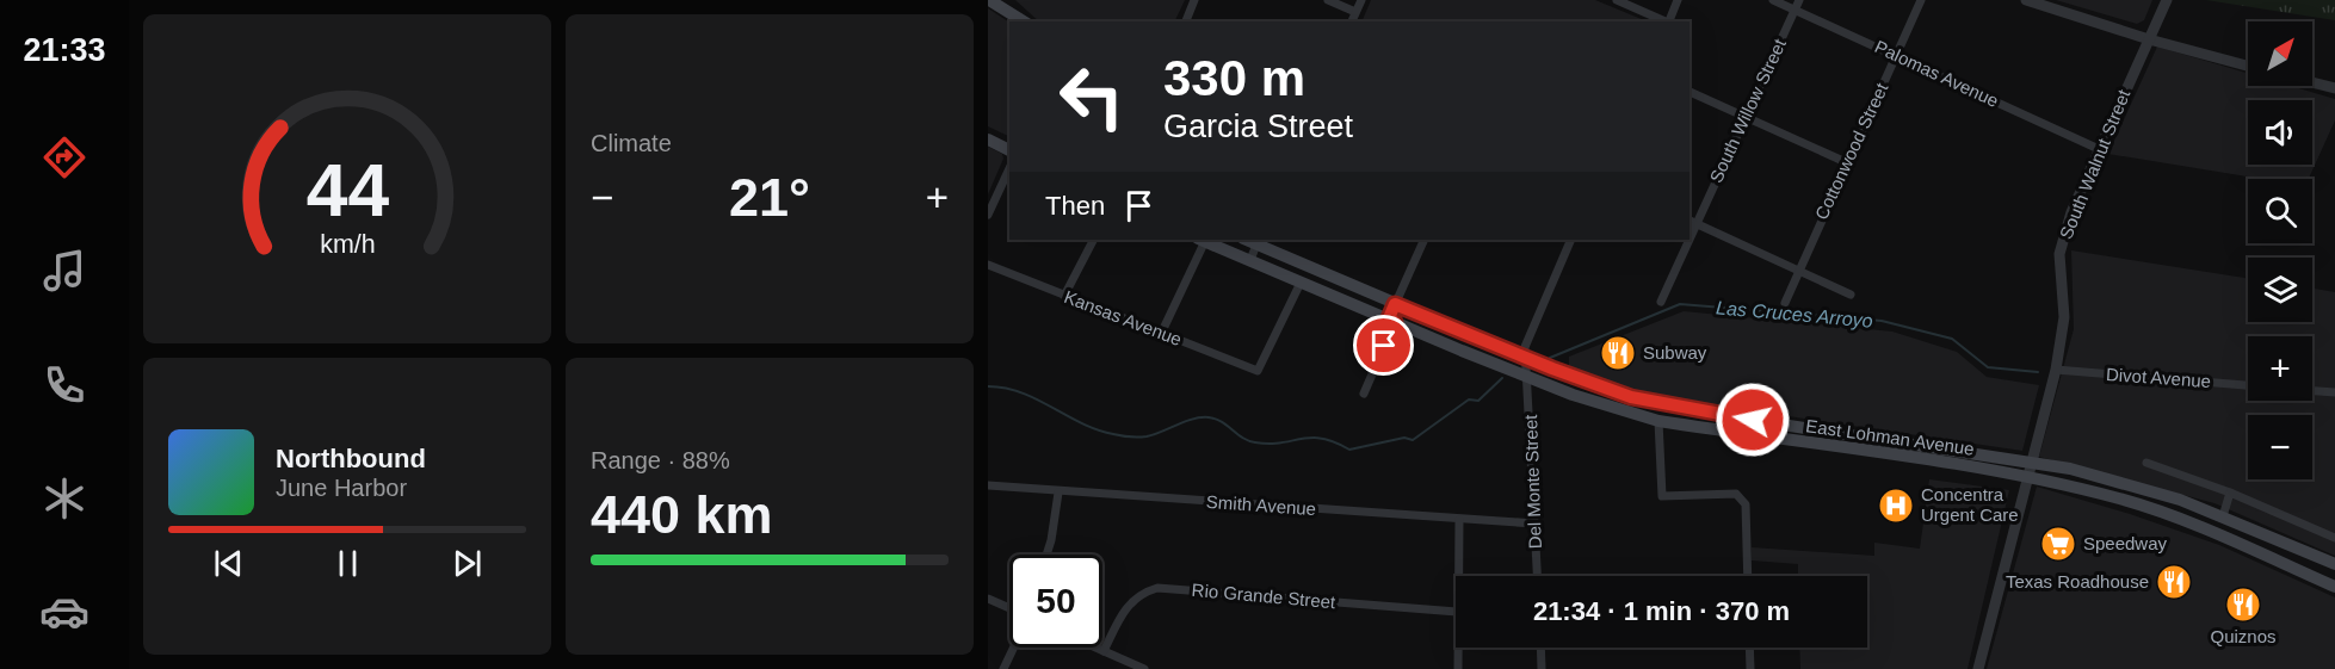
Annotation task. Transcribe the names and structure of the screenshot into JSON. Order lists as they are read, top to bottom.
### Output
{
  "streets": {
    "main road": ["East Lohman Avenue"],
    "street": [
      "Palomas Avenue",
      "South Willow Street",
      "Cottonwood Street",
      "South Walnut Street",
      "Kansas Avenue",
      "Divot Avenue",
      "Del Monte Street",
      "Smith Avenue",
      "Rio Grande Street"
    ]
  },
  "crossings": [
    ["Palomas Avenue", "South Willow Street"],
    ["Palomas Avenue", "Cottonwood Street"],
    ["Palomas Avenue", "South Walnut Street"],
    ["South Walnut Street", "Divot Avenue"],
    ["South Walnut Street", "East Lohman Avenue"],
    ["Kansas Avenue", "East Lohman Avenue"],
    ["East Lohman Avenue", "Del Monte Street"],
    ["Del Monte Street", "Smith Avenue"]
  ],
  "water": ["Las Cruces Arroyo"],
  "places": {
    "restaurant": ["Subway", "Texas Roadhouse", "Quiznos"],
    "hospital": ["Concentra Urgent Care"],
    "supermarket": ["Speedway"]
  },
  "north": "top right",
  "page": {
    "tabs": "21:33",
    "tile": [
      "Climate",
      ["Range · 88%", "440 km"]
    ],
    "map_buttons": ["+", "−"],
    "turn": ["330 m", "Garcia Street"],
    "heat": ["−", "21°", "+"],
    "then": "Then",
    "song": ["Northbound", "June Harbor"],
    "limit": "50",
    "trip": "21:34 · 1 min · 370 m",
    "gauge": ["44", "km/h"]
  }
}
